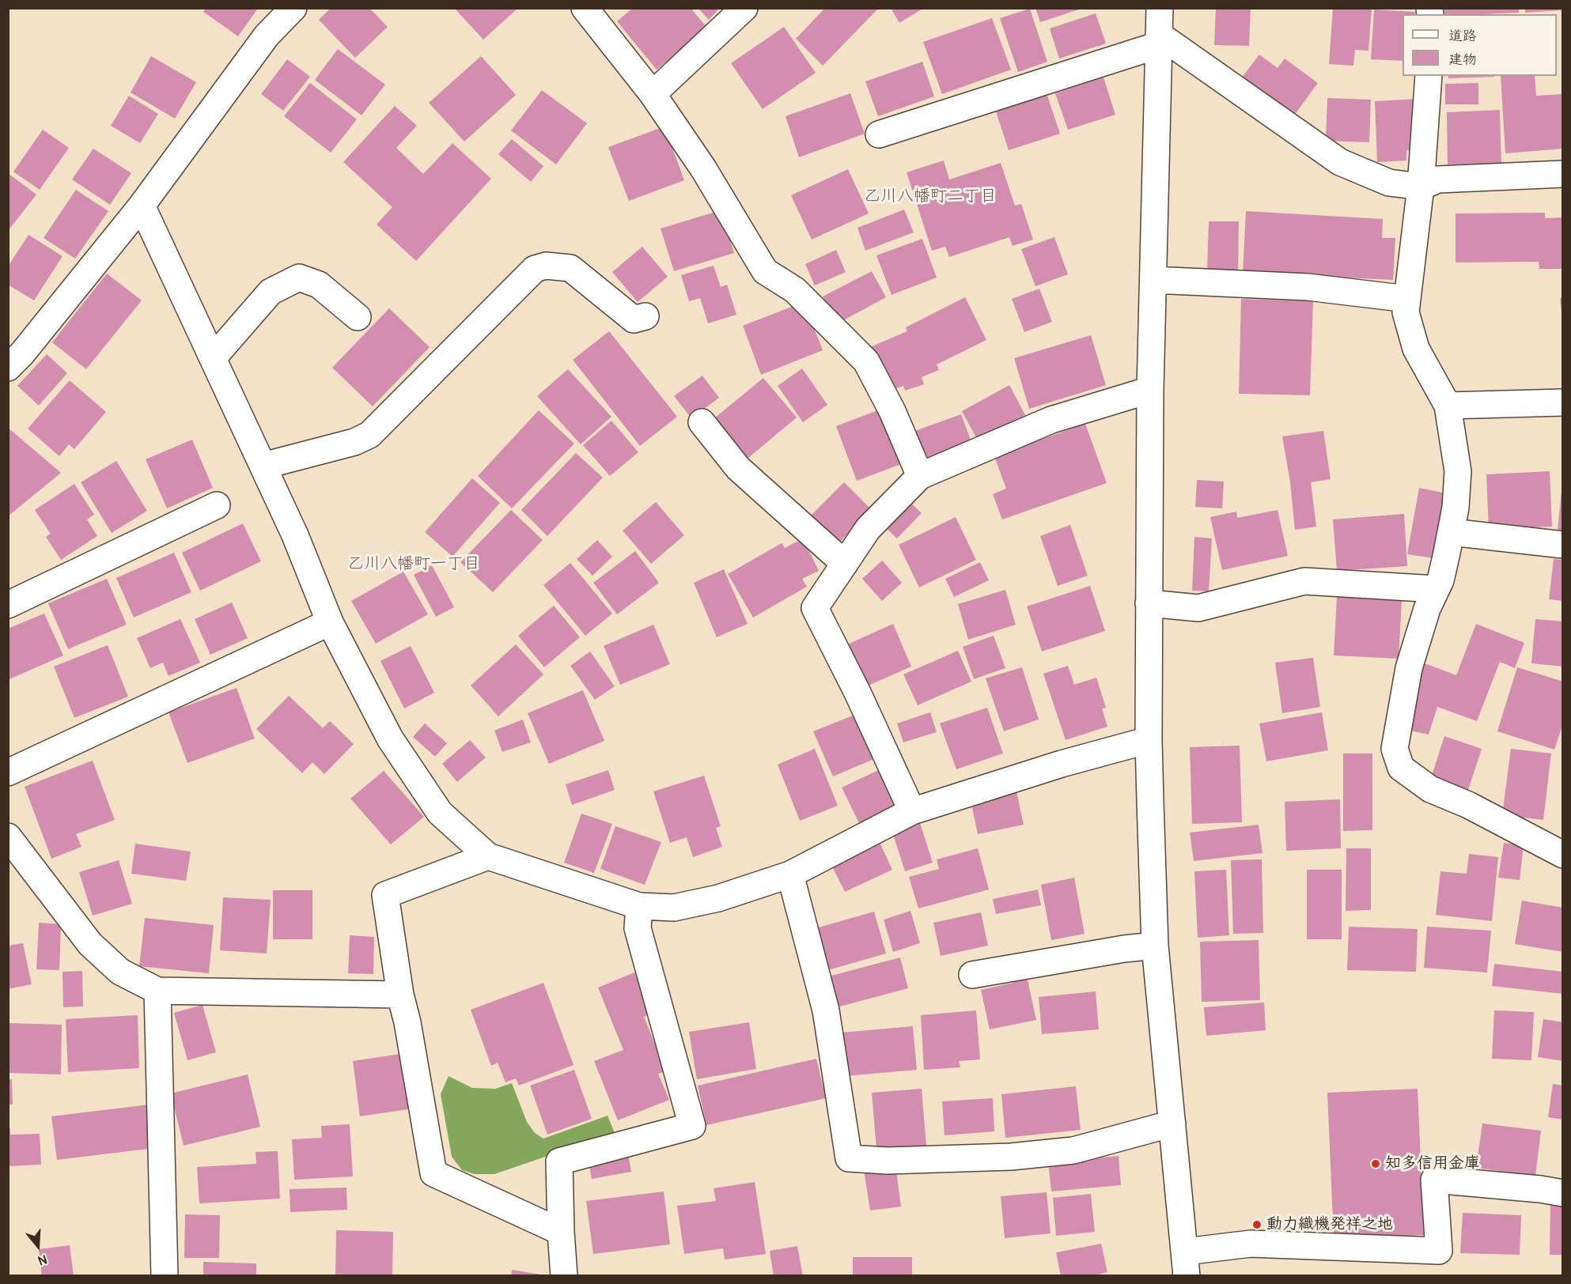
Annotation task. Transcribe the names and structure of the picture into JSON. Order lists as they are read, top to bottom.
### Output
{
  "districts": ["乙川八幡町二丁目", "乙川八幡町一丁目"],
  "places": ["知多信用金庫", "動力織機発祥之地"],
  "legend": ["道路", "建物"],
  "north": "bottom"
}
